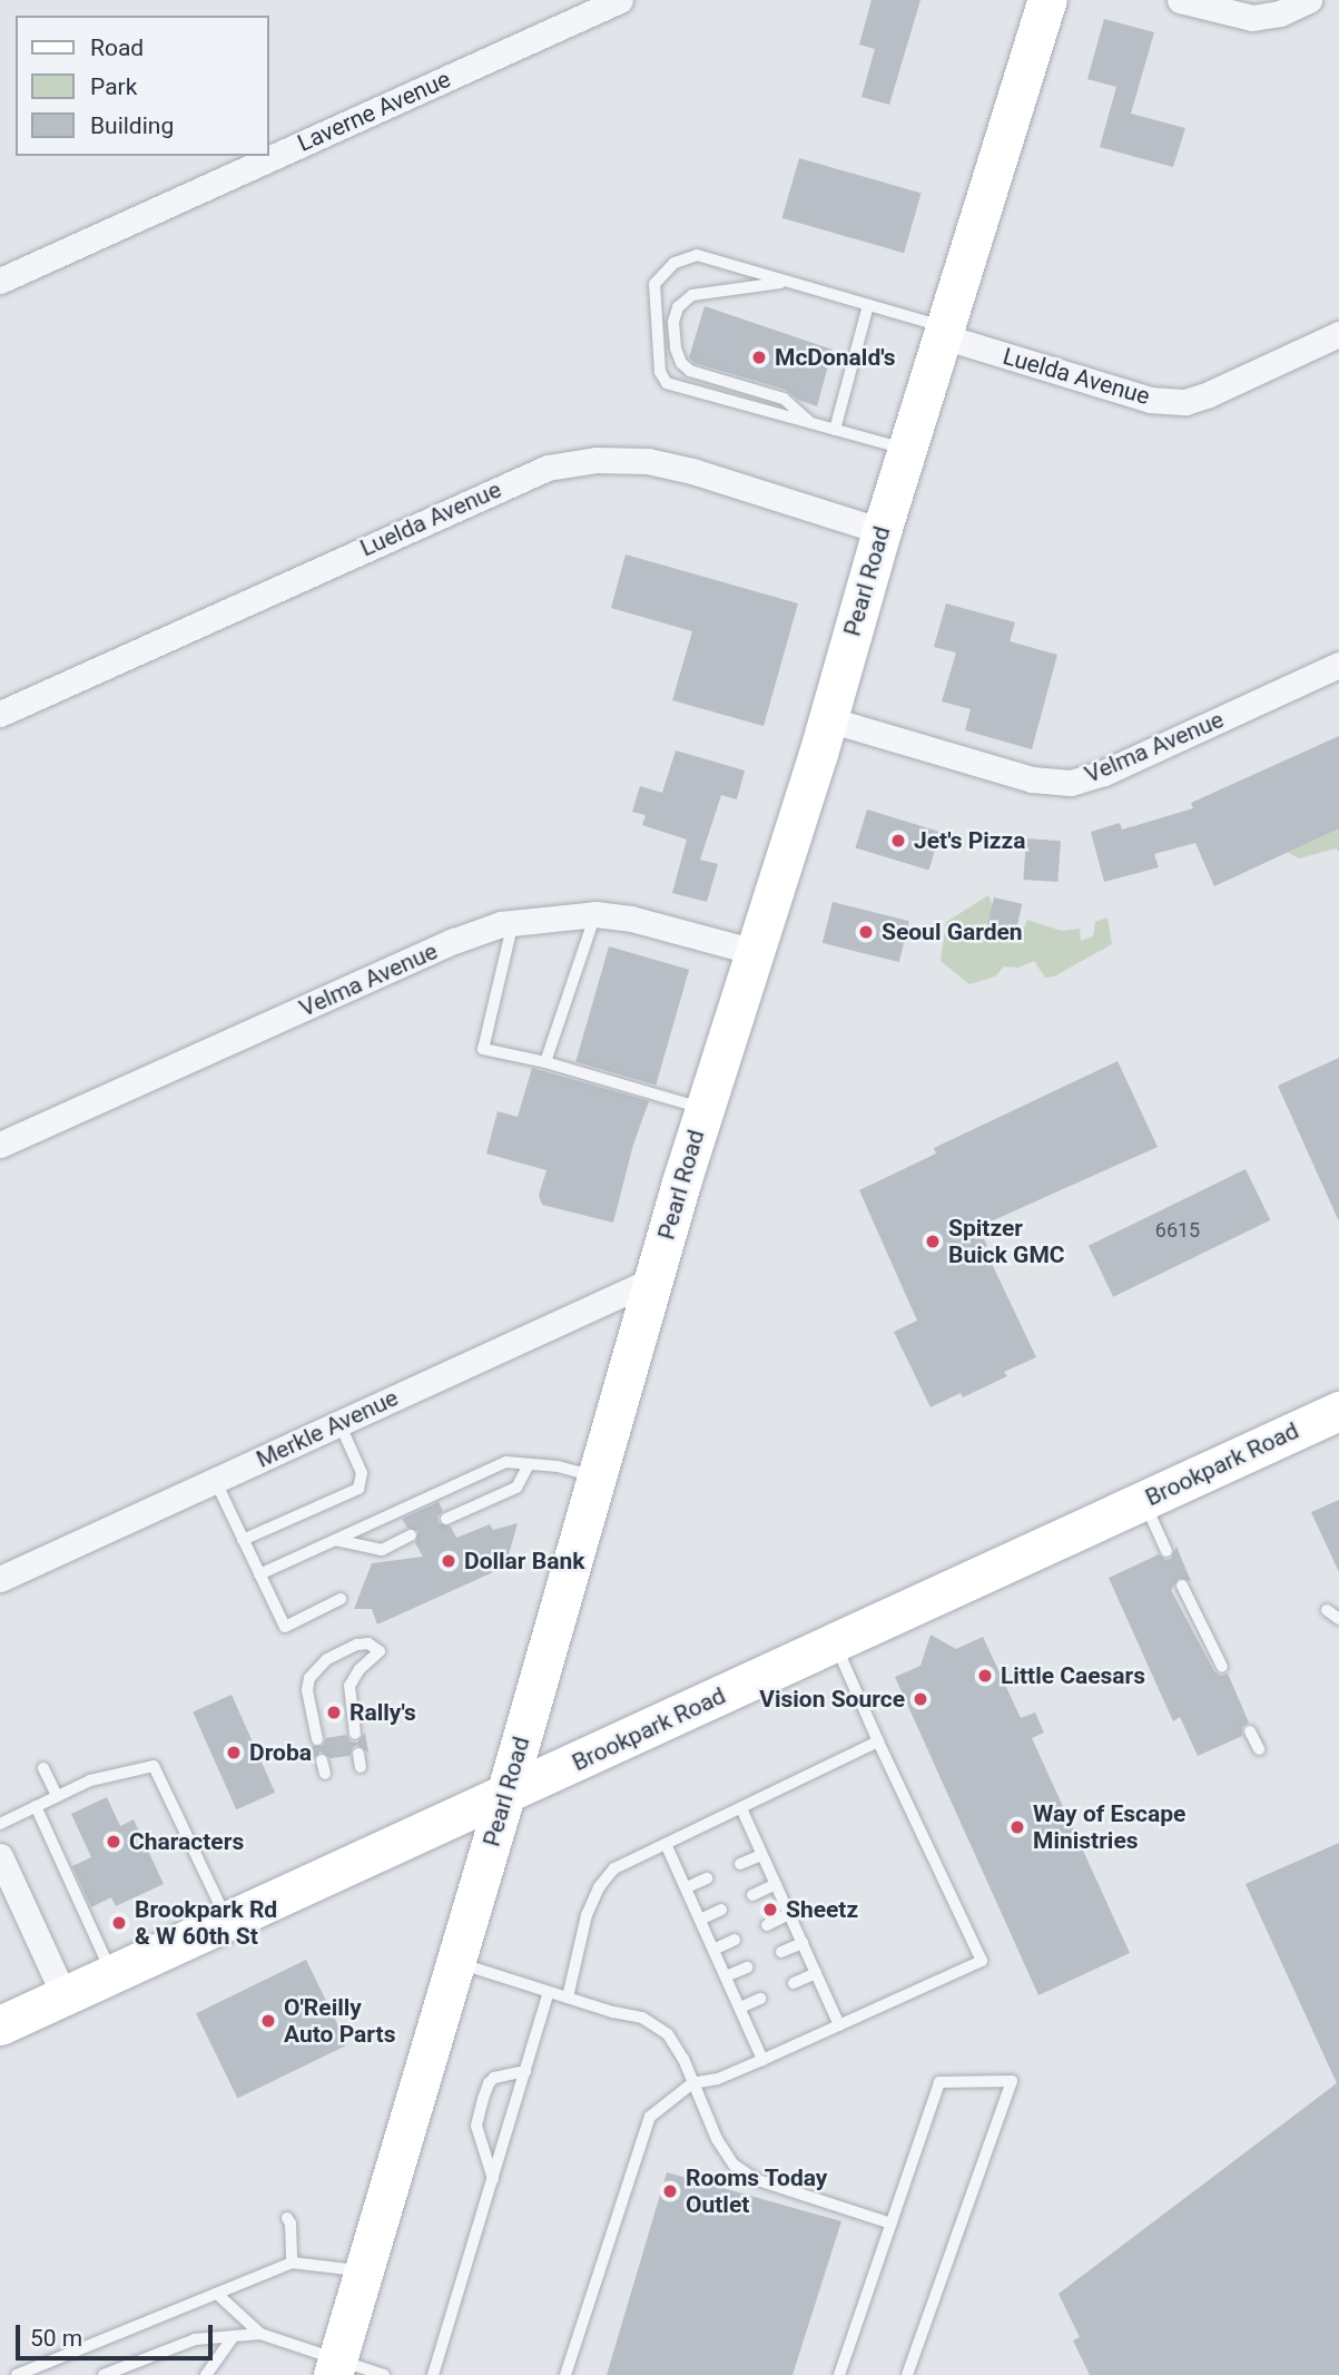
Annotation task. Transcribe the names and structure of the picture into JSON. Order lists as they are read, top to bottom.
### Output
{
  "streets": {
    "main road": ["Pearl Road", "Brookpark Road"],
    "street": [
      "Laverne Avenue",
      "Luelda Avenue",
      "Velma Avenue",
      "Merkle Avenue"
    ]
  },
  "crossings": [
    ["Luelda Avenue", "Pearl Road"],
    ["Pearl Road", "Velma Avenue"],
    ["Pearl Road", "Merkle Avenue"],
    ["Pearl Road", "Brookpark Road"]
  ],
  "places": [
    "McDonald's",
    "Jet's Pizza",
    "Seoul Garden",
    "Spitzer Buick GMC",
    "Dollar Bank",
    "Little Caesars",
    "Vision Source",
    "Rally's",
    "Droba",
    "Way of Escape Ministries",
    "Characters",
    "Sheetz",
    "Brookpark Rd & W 60th St",
    "O'Reilly Auto Parts",
    "Rooms Today Outlet"
  ],
  "house_numbers": ["6615"],
  "legend": ["Road", "Park", "Building"],
  "scale_bar": "50 m"
}
